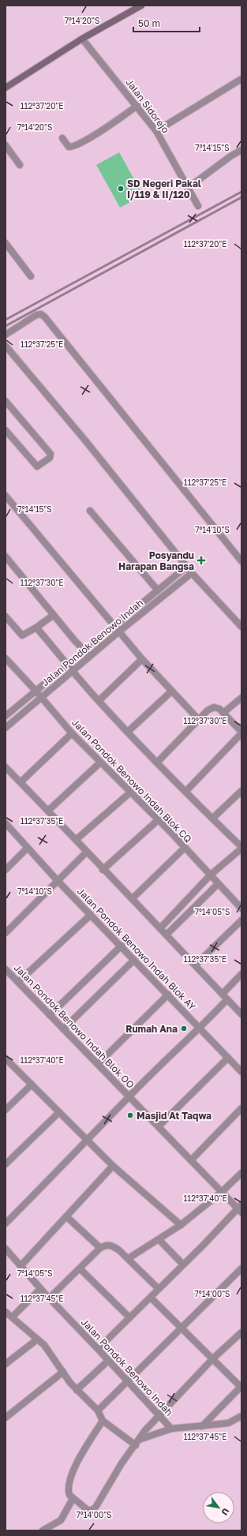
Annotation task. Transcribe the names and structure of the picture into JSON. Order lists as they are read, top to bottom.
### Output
{
  "streets": {
    "street": [
      "Jalan Sidorejo",
      "Jalan Pondok Benowo Indah",
      "Jalan Pondok Benowo Indah Blok CQ",
      "Jalan Pondok Benowo Indah Blok AY",
      "Jalan Pondok Benowo Indah Blok OO"
    ]
  },
  "crossings": [
    ["Jalan Pondok Benowo Indah", "Jalan Pondok Benowo Indah Blok CQ"]
  ],
  "places": {
    "other": ["SD Negeri Pakal I/119 & II/120", "Rumah Ana", "Masjid At Taqwa"],
    "health": ["Posyandu Harapan Bangsa"]
  },
  "scale_bar": "50 m",
  "north": "bottom right",
  "coordinates": [
    "7°14'20\"S",
    "112°37'20\"E",
    "7°14'15\"S",
    "112°37'25\"E",
    "7°14'10\"S",
    "112°37'30\"E",
    "112°37'35\"E",
    "7°14'05\"S",
    "112°37'40\"E",
    "7°14'00\"S",
    "112°37'45\"E"
  ]
}
